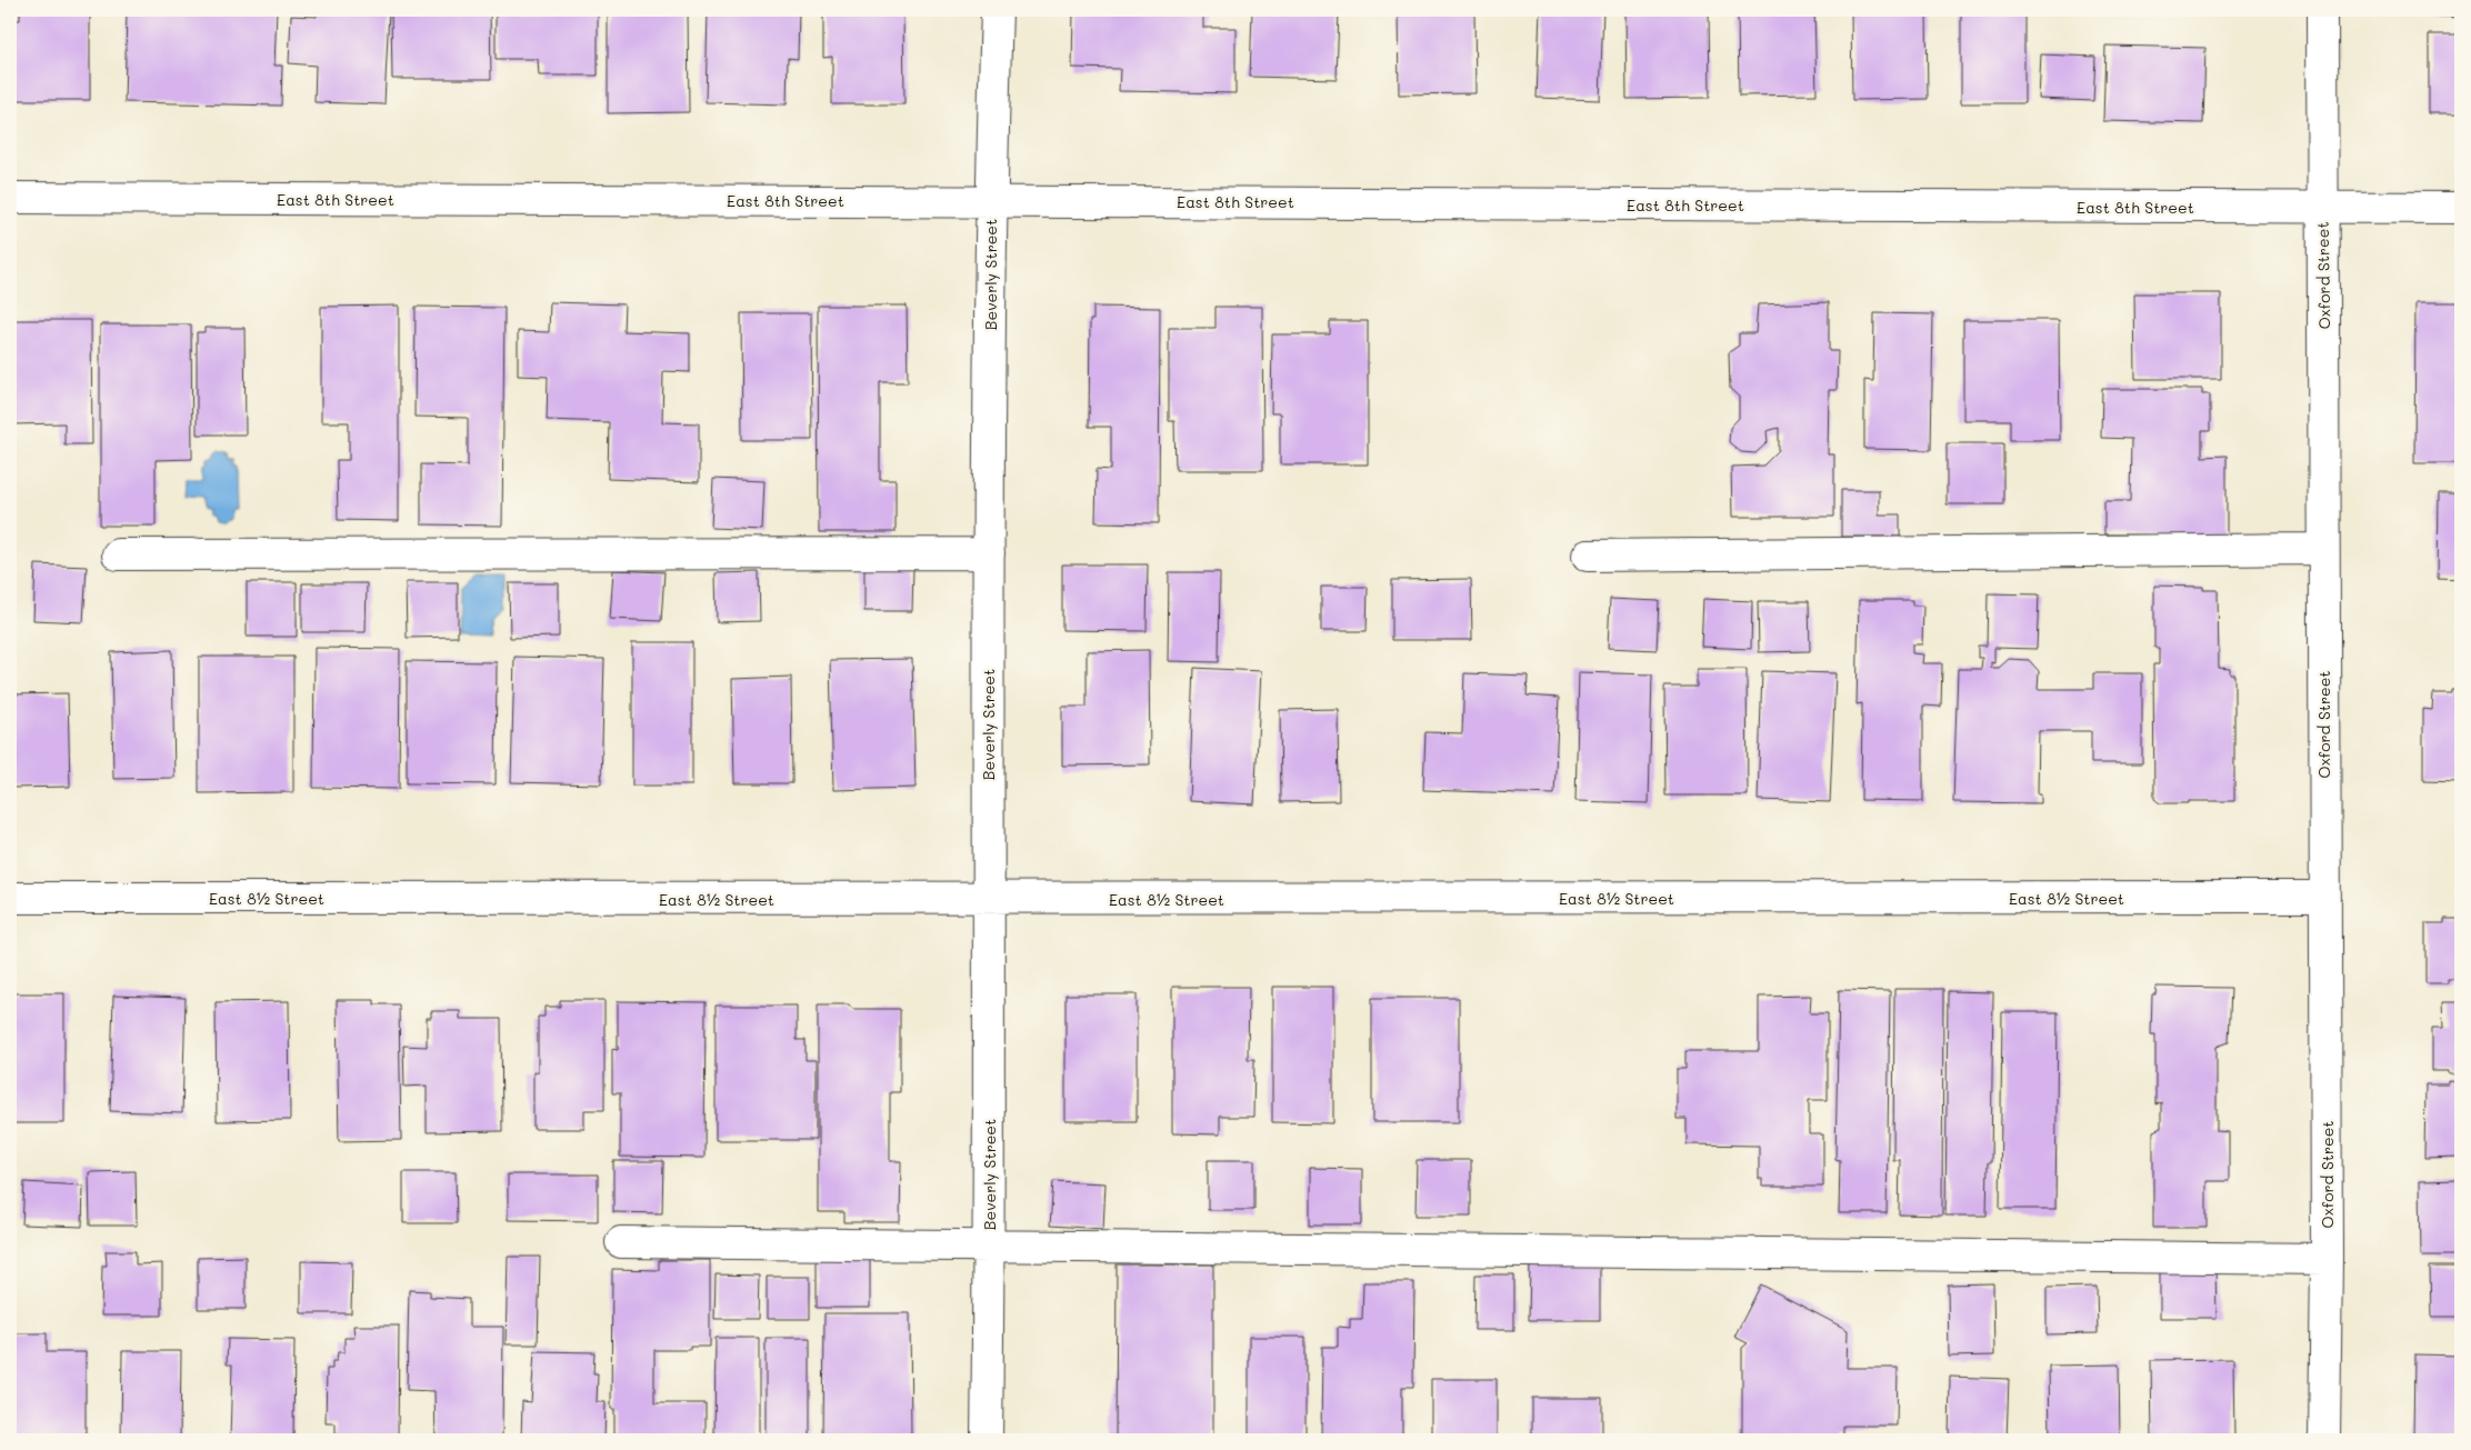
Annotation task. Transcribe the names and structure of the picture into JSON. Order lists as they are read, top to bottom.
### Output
{
  "streets": {
    "street": [
      "East 8th Street",
      "Beverly Street",
      "Oxford Street",
      "East 8½ Street"
    ]
  },
  "crossings": [
    ["East 8th Street", "Beverly Street"],
    ["East 8th Street", "Oxford Street"],
    ["Beverly Street", "East 8½ Street"],
    ["Oxford Street", "East 8½ Street"]
  ]
}
